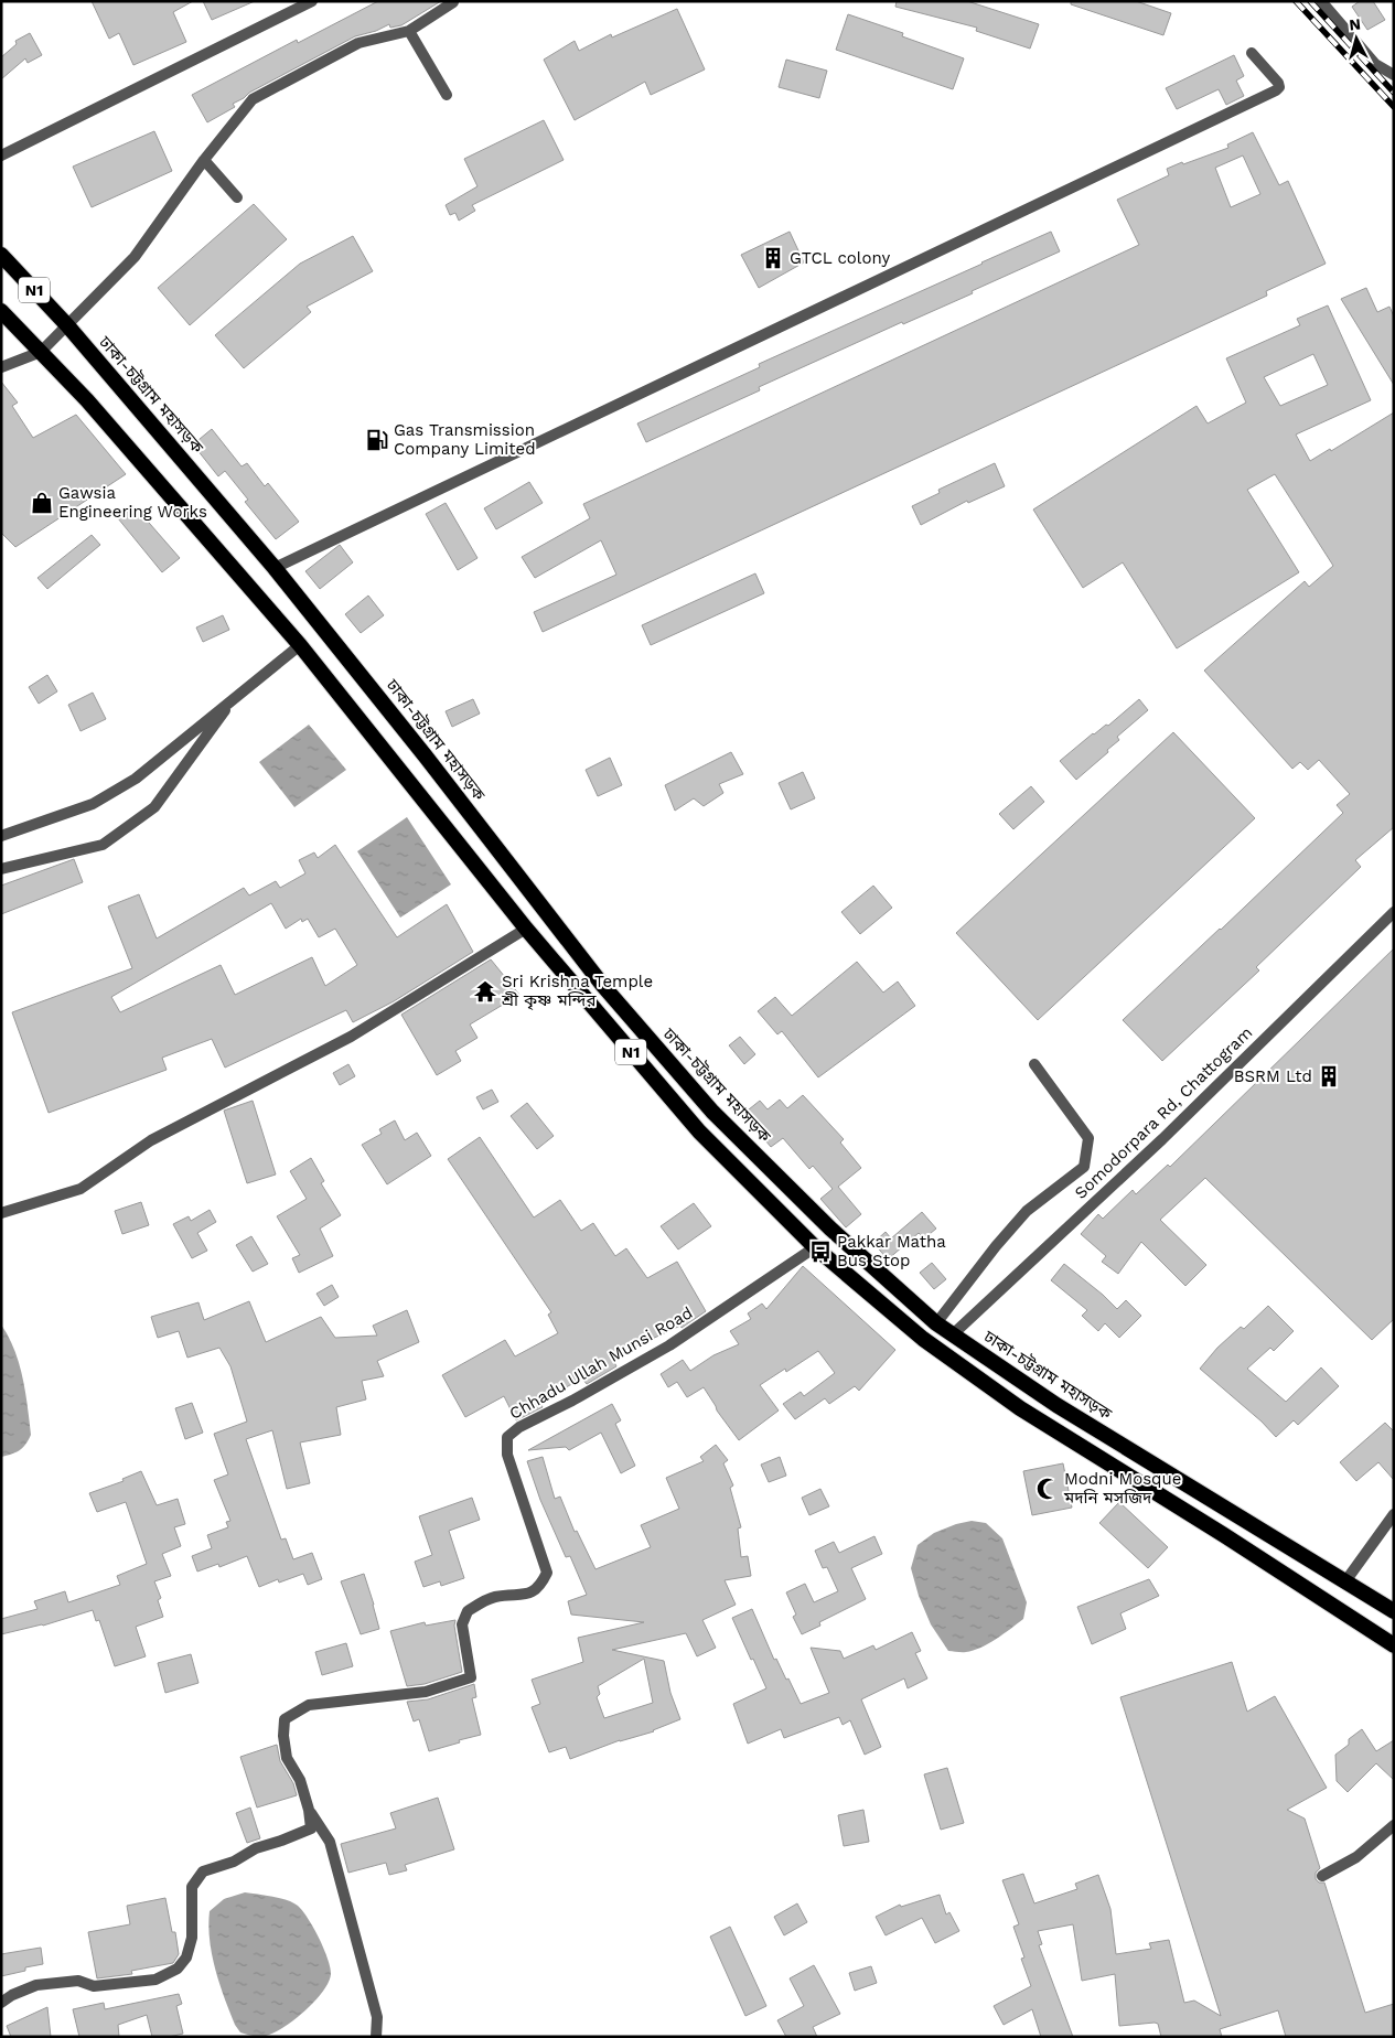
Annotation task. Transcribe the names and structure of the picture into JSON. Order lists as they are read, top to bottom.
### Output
{
  "streets": {
    "highway": ["N1", "ঢাকা-চট্টগ্রাম মহাসড়ক"],
    "street": ["Somodorpara Rd, Chattogram", "Chhadu Ullah Munsi Road"]
  },
  "crossings": [
    ["N1", "Chhadu Ullah Munsi Road"],
    ["ঢাকা-চট্টগ্রাম মহাসড়ক", "Somodorpara Rd, Chattogram"]
  ],
  "places": {
    "building": ["GTCL colony", "BSRM Ltd"],
    "fuel station": ["Gas Transmission Company Limited"],
    "shop": ["Gawsia Engineering Works"],
    "temple": ["Sri Krishna Temple শ্রী কৃষ্ণ মন্দির"],
    "bus stop": ["Pakkar Matha Bus Stop"],
    "mosque": ["Modni Mosque মদনি মসজিদ"]
  },
  "north": "top"
}
